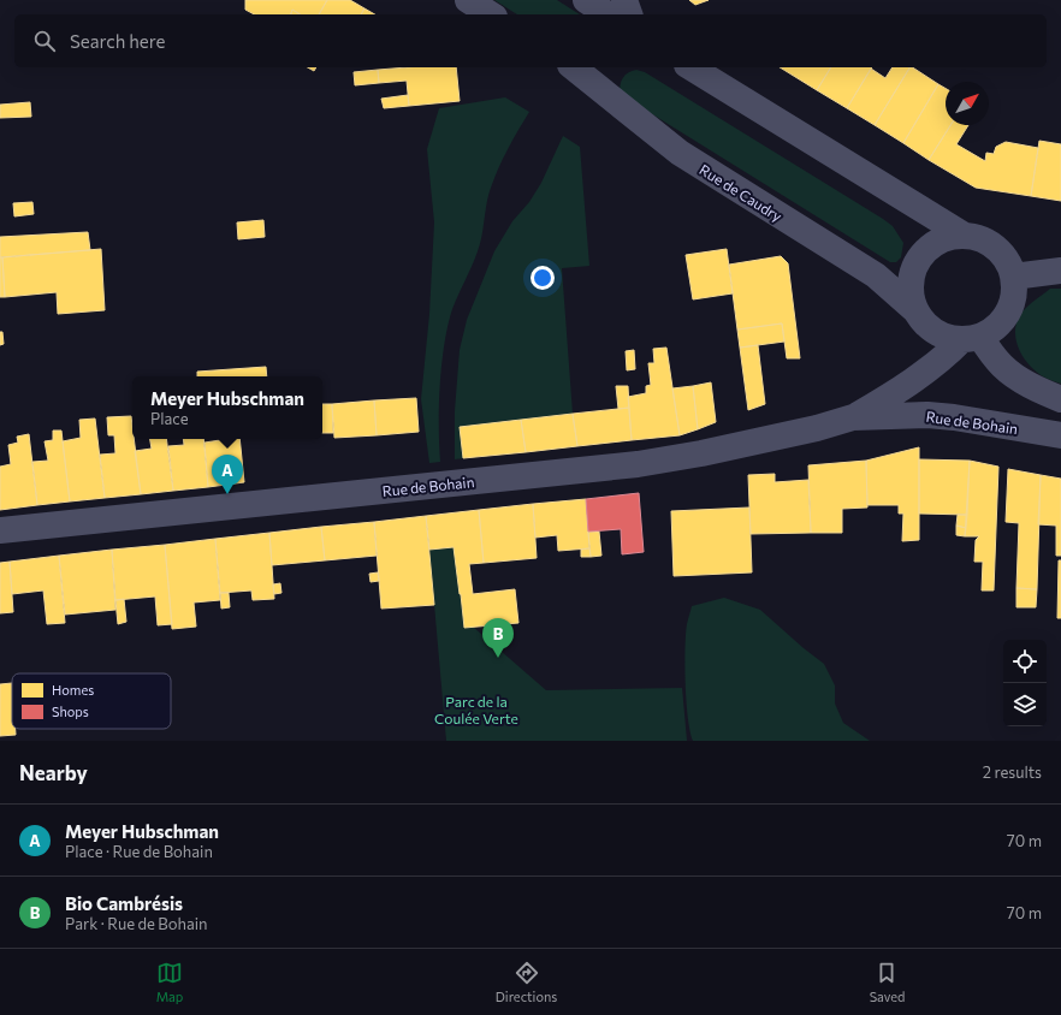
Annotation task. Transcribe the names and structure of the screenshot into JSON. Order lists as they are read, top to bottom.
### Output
{
  "streets": {
    "street": ["Rue de Caudry", "Rue de Bohain"]
  },
  "crossings": [
    ["Rue de Caudry", "Rue de Bohain"]
  ],
  "parks": ["Parc de la Coulée Verte"],
  "legend": ["Homes", "Shops"],
  "north": "top right",
  "page": {
    "search": "Search here",
    "popup": ["Meyer Hubschman", "Place"],
    "pins": ["A", "B"],
    "heading": ["Nearby", "2 results"],
    "list": [
      {
        "mark": "A",
        "name": "Meyer Hubschman",
        "note": "Place · Rue de Bohain",
        "value": "70 m"
      },
      {
        "mark": "B",
        "name": "Bio Cambrésis",
        "note": "Park · Rue de Bohain",
        "value": "70 m"
      }
    ],
    "nav": ["Map", "Directions", "Saved"]
  }
}
